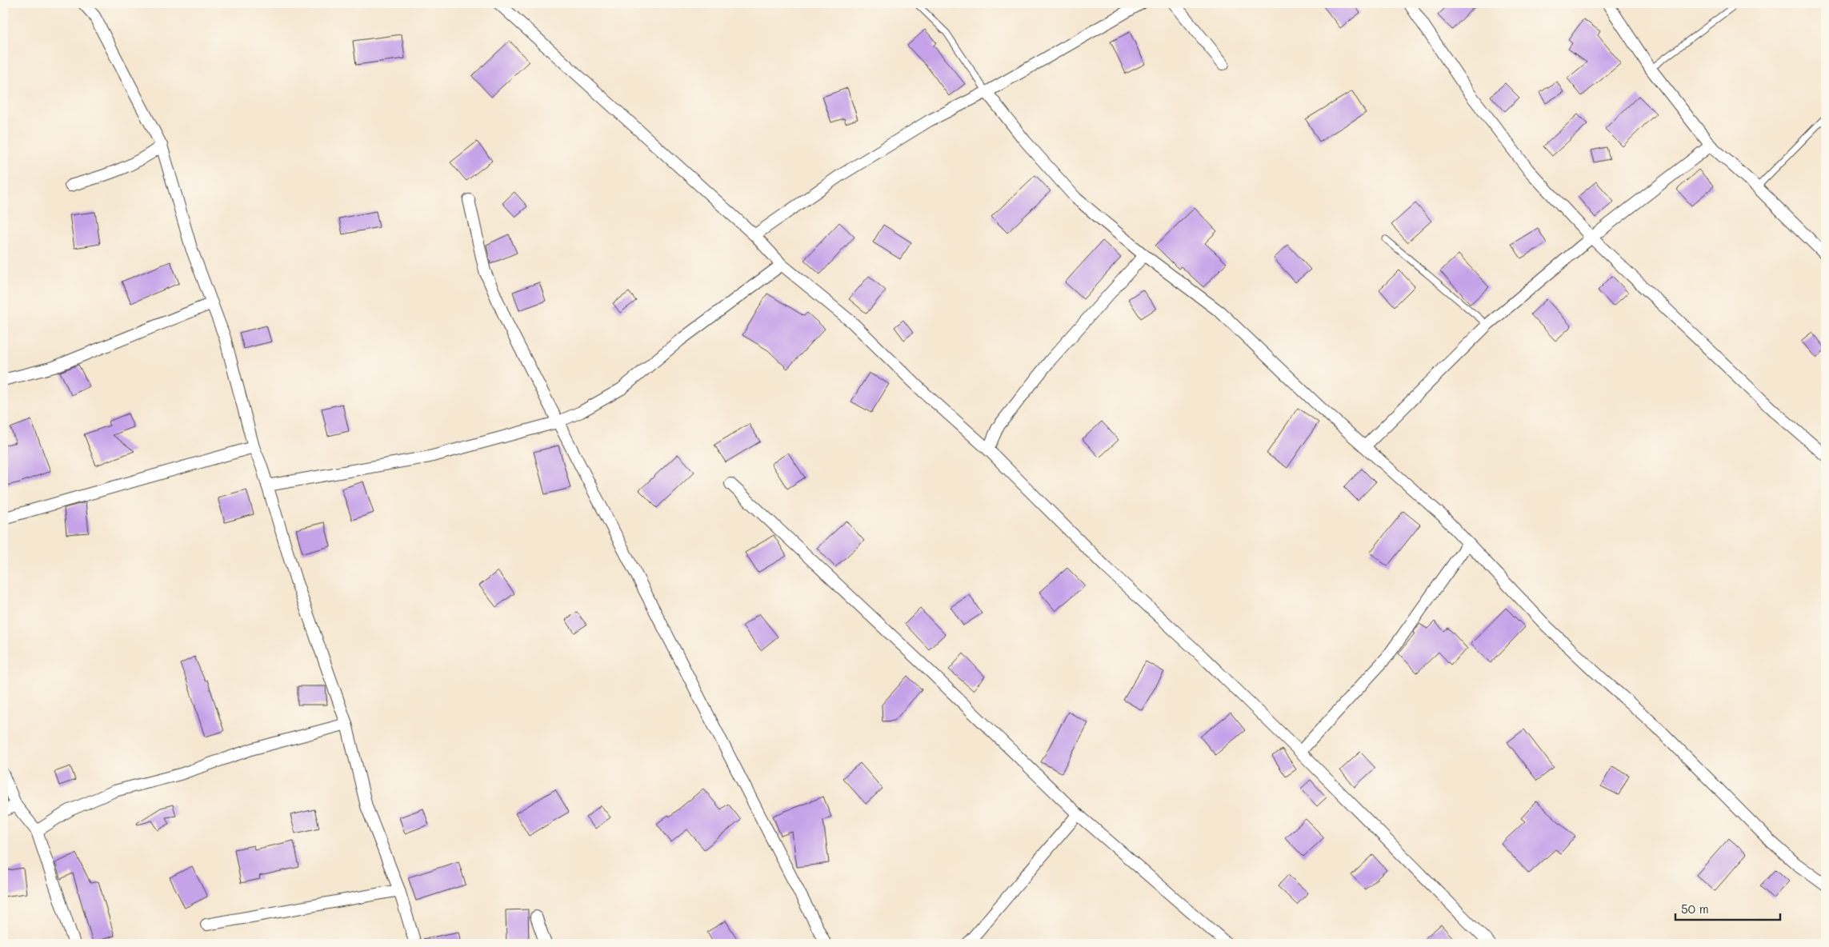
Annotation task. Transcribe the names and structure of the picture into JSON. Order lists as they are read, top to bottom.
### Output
{
  "scale_bar": "50 m"
}
